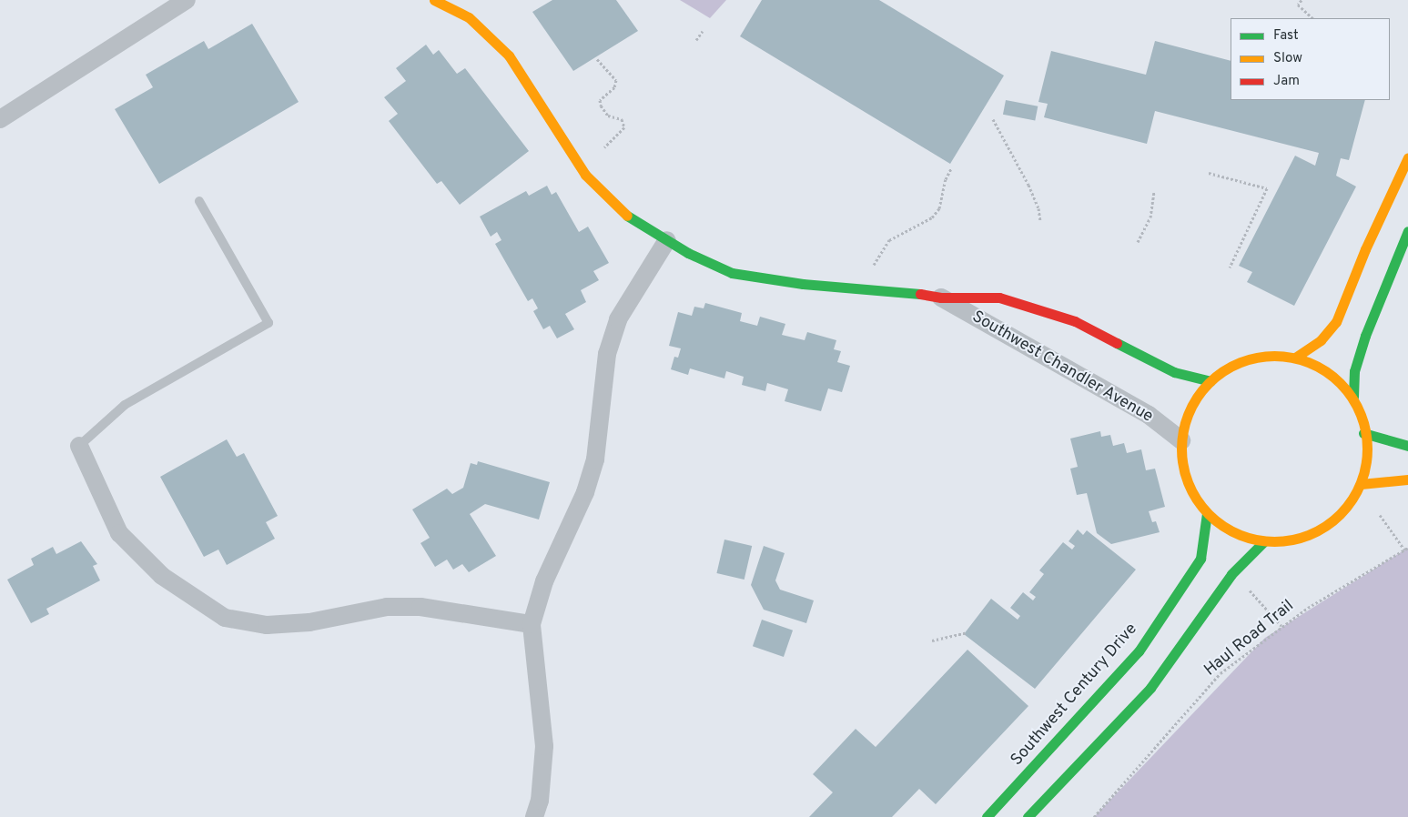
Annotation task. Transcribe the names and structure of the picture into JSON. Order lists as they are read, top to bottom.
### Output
{
  "streets": {
    "main road": ["Southwest Chandler Avenue", "Southwest Century Drive"],
    "path": ["Haul Road Trail"]
  },
  "legend": ["Fast", "Slow", "Jam"]
}
